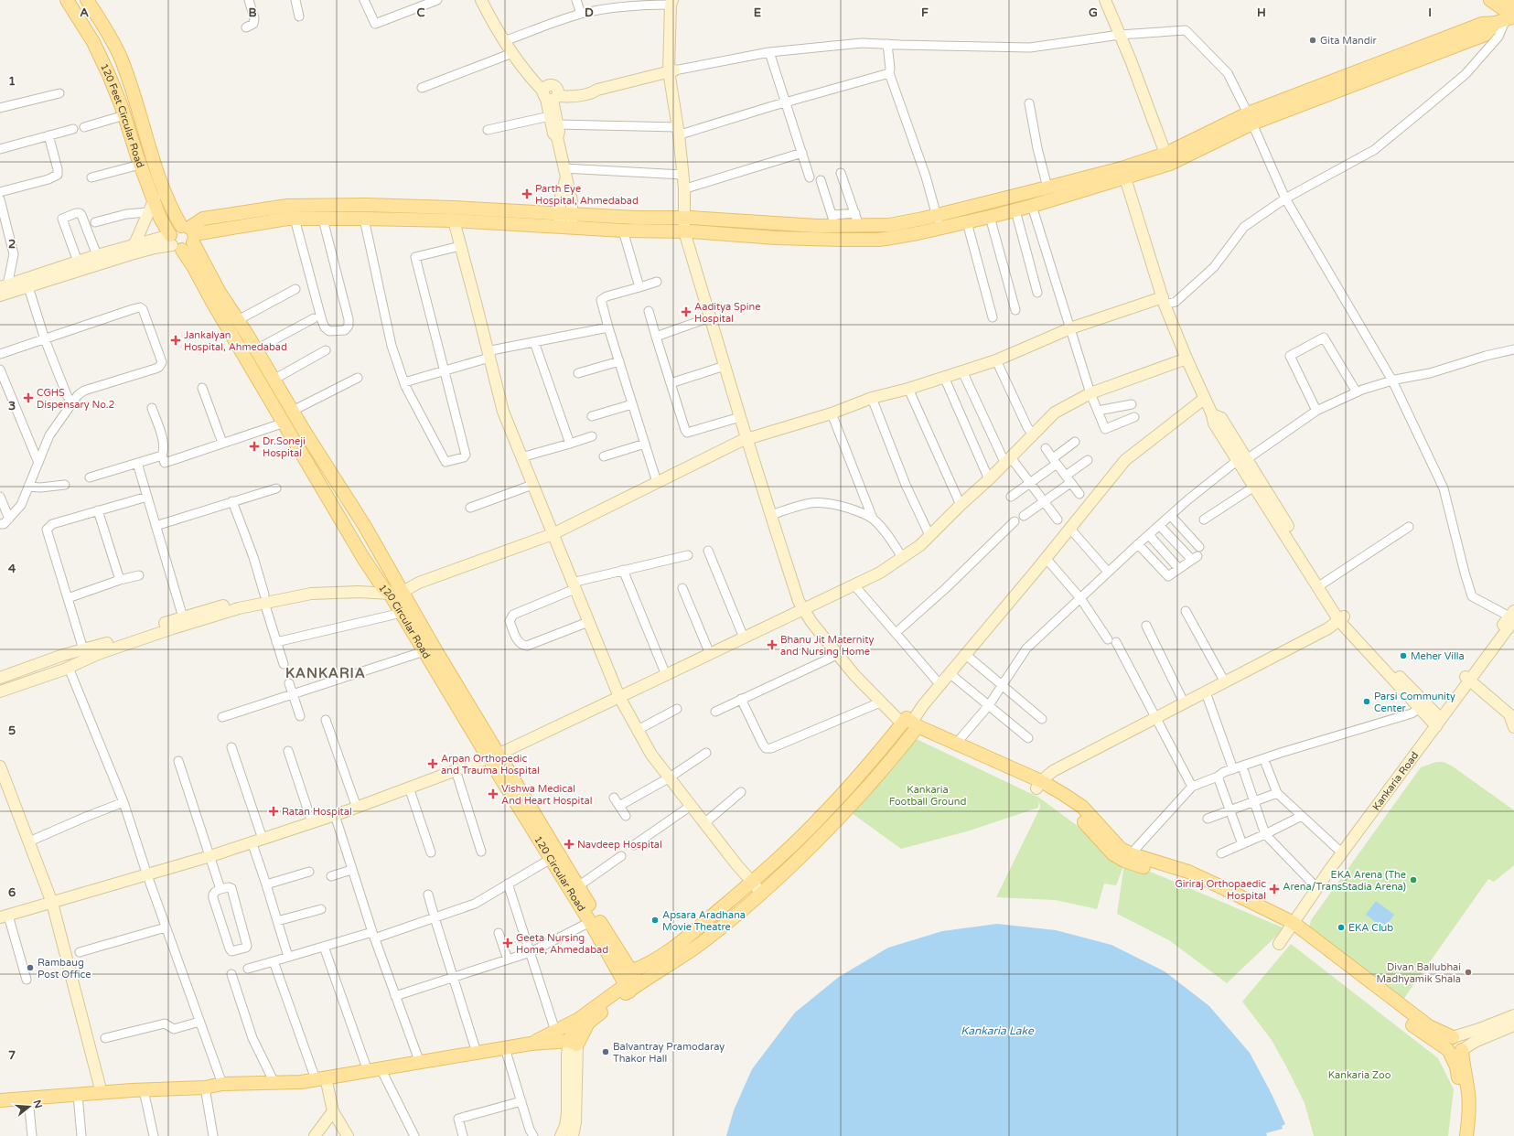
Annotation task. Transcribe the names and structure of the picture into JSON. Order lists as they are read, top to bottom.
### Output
{
  "streets": {
    "main road": ["120 Feet Circular Road", "120 Circular Road"],
    "street": ["Kankaria Road"]
  },
  "crossings": [
    ["120 Feet Circular Road", "120 Circular Road"]
  ],
  "districts": ["KANKARIA"],
  "water": ["Kankaria Lake"],
  "parks": ["Kankaria Football Ground", "Kankaria Zoo"],
  "places": {
    "other": [
      "Gita Mandir",
      "Meher Villa",
      "Parsi Community Center",
      "EKA Arena (The Arena/TransStadia Arena)",
      "Apsara Aradhana Movie Theatre",
      "EKA Club",
      "Rambaug Post Office",
      "Divan Ballubhai Madhyamik Shala",
      "Balvantray Pramodaray Thakor Hall"
    ],
    "health": [
      "Parth Eye Hospital, Ahmedabad",
      "Aaditya Spine Hospital",
      "Jankalyan Hospital, Ahmedabad",
      "CGHS Dispensary No.2",
      "Dr.Soneji Hospital",
      "Bhanu Jit Maternity and Nursing Home",
      "Arpan Orthopedic and Trauma Hospital",
      "Vishwa Medical And Heart Hospital",
      "Ratan Hospital",
      "Navdeep Hospital",
      "Giriraj Orthopaedic Hospital",
      "Geeta Nursing Home, Ahmedabad"
    ]
  },
  "north": "right",
  "grid": {
    "columns": [
      "A",
      "B",
      "C",
      "D",
      "E",
      "F",
      "G",
      "H",
      "I"
    ],
    "rows": [
      "1",
      "2",
      "3",
      "4",
      "5",
      "6",
      "7"
    ]
  }
}
